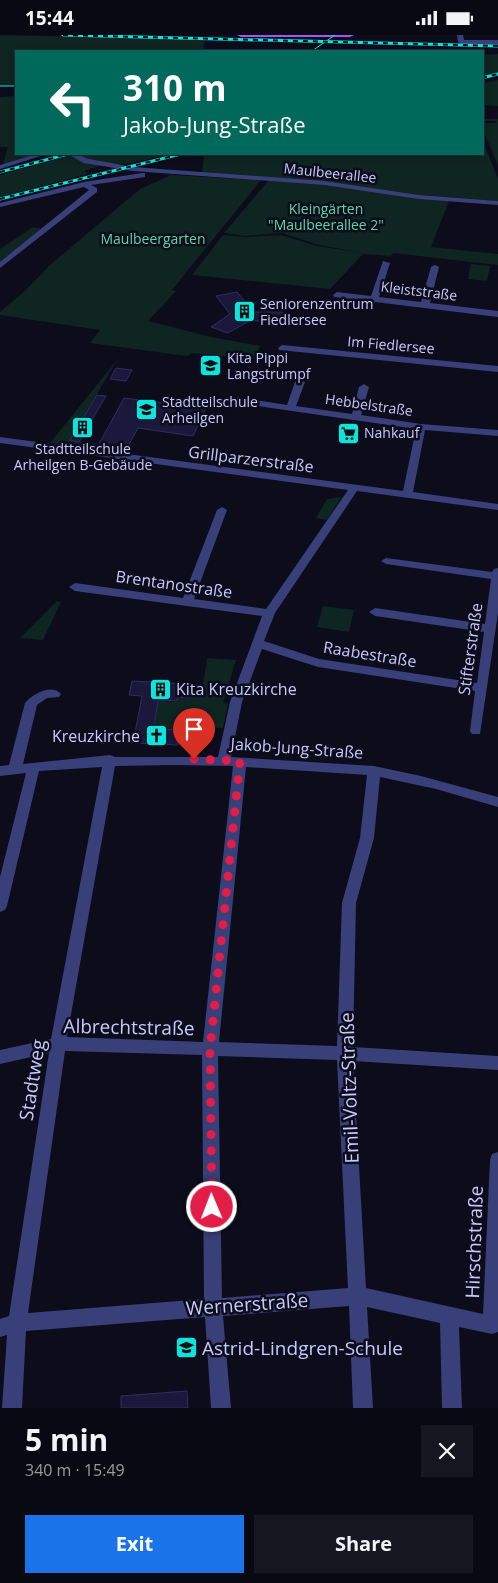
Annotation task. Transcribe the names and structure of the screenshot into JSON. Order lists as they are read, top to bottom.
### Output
{
  "streets": {
    "street": [
      "Maulbeerallee",
      "Kleiststraße",
      "Im Fiedlersee",
      "Hebbelstraße",
      "Grillparzerstraße",
      "Brentanostraße",
      "Stifterstraße",
      "Raabestraße",
      "Jakob-Jung-Straße",
      "Albrechtstraße",
      "Stadtweg",
      "Emil-Voltz-Straße",
      "Hirschstraße",
      "Wernerstraße"
    ]
  },
  "crossings": [
    ["Stifterstraße", "Raabestraße"],
    ["Jakob-Jung-Straße", "Stadtweg"],
    ["Jakob-Jung-Straße", "Emil-Voltz-Straße"],
    ["Albrechtstraße", "Stadtweg"],
    ["Albrechtstraße", "Emil-Voltz-Straße"],
    ["Stadtweg", "Wernerstraße"],
    ["Emil-Voltz-Straße", "Wernerstraße"],
    ["Hirschstraße", "Wernerstraße"]
  ],
  "parks": ["Kleingärten \"Maulbeerallee 2\"", "Maulbeergarten"],
  "places": {
    "building": ["Seniorenzentrum Fiedlersee", "Stadtteilschule Arheilgen B-Gebäude", "Kita Kreuzkirche"],
    "school or university": ["Kita Pippi Langstrumpf", "Stadtteilschule Arheilgen", "Astrid-Lindgren-Schule"],
    "supermarket": ["Nahkauf"],
    "church": ["Kreuzkirche"]
  },
  "page": {
    "status": "15:44",
    "turn": ["310 m", "Jakob-Jung-Straße"],
    "heading": ["5 min", "340 m · 15:49"],
    "buttons": ["Exit", "Share"]
  }
}
